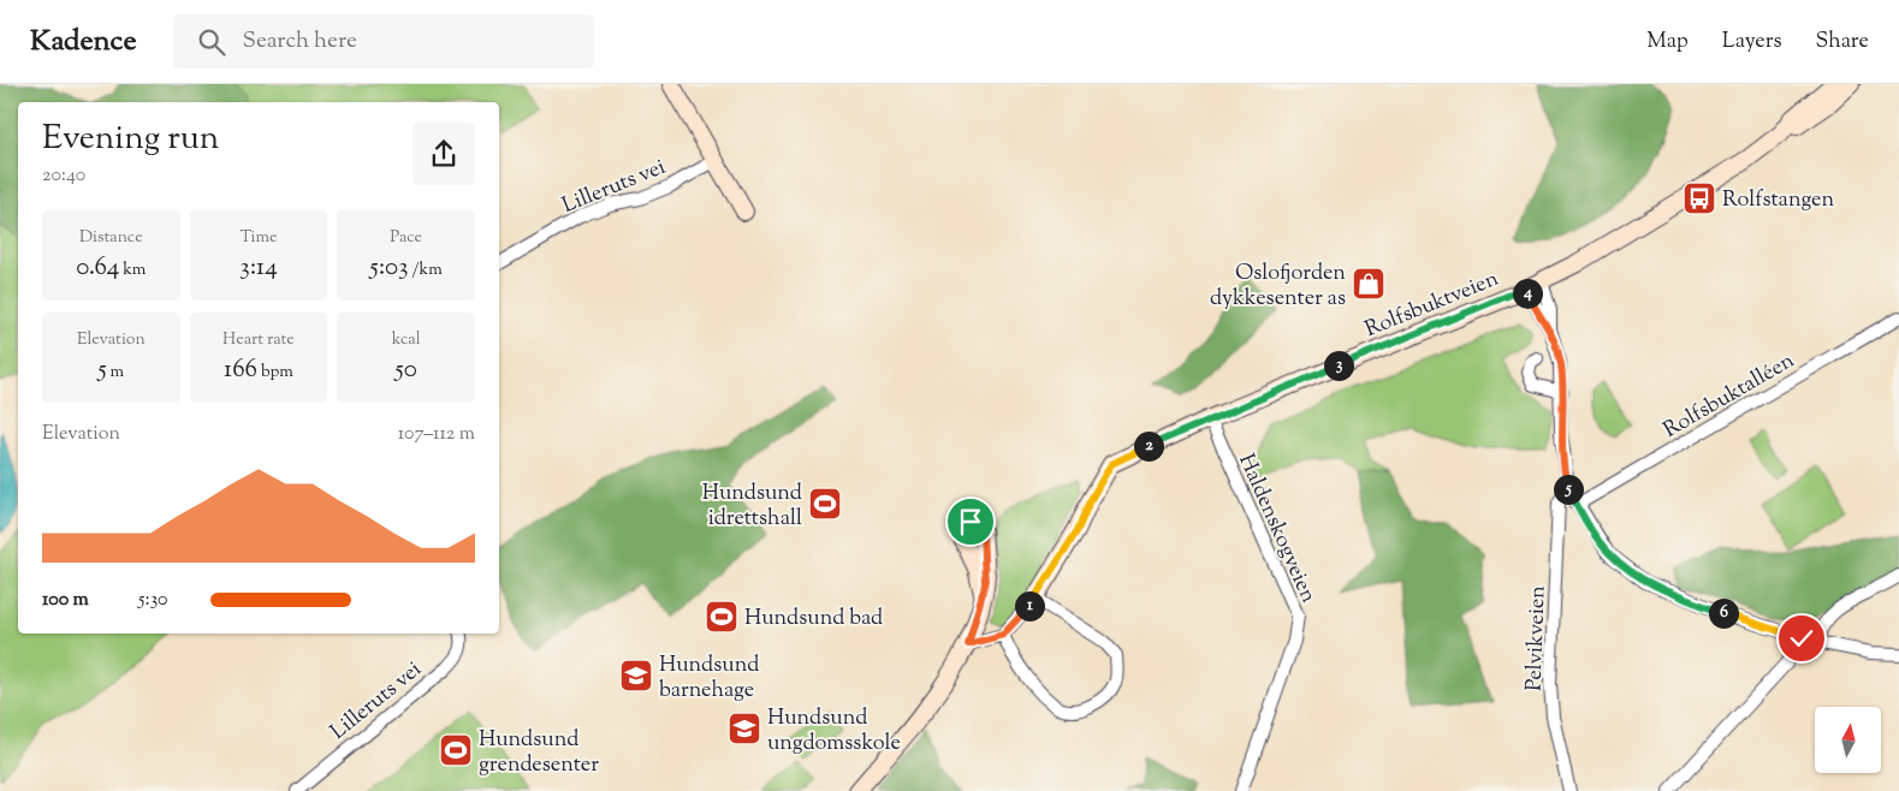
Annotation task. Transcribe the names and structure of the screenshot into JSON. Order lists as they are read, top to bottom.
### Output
{
  "streets": {
    "street": [
      "Lilleruts vei",
      "Rolfsbuktveien",
      "Rolfsbuktalléen",
      "Haldenskogveien",
      "Pelvikveien"
    ]
  },
  "crossings": [
    ["Rolfsbuktveien", "Haldenskogveien"]
  ],
  "places": {
    "bus stop": ["Rolfstangen"],
    "shop": ["Oslofjorden dykkesenter as"],
    "sports": ["Hundsund idrettshall", "Hundsund bad", "Hundsund grendesenter"],
    "school or university": ["Hundsund barnehage", "Hundsund ungdomsskole"]
  },
  "north": "top",
  "page": {
    "header": "Kadence",
    "search": "Search here",
    "nav": ["Map", "Layers", "Share"],
    "heading": ["Evening run", "20:40"],
    "stats": [
      ["Distance", "0.64 km"],
      ["Time", "3:14"],
      ["Pace", "5:03 /km"],
      ["Elevation", "5 m"],
      ["Heart rate", "166 bpm"],
      ["kcal", "50"]
    ],
    "pins": [
      "4",
      "3",
      "2",
      "5",
      "1",
      "6"
    ],
    "chart": ["Elevation", "107–112 m"],
    "list": [
      {
        "name": "100 m",
        "note": "5:30"
      }
    ]
  }
}
